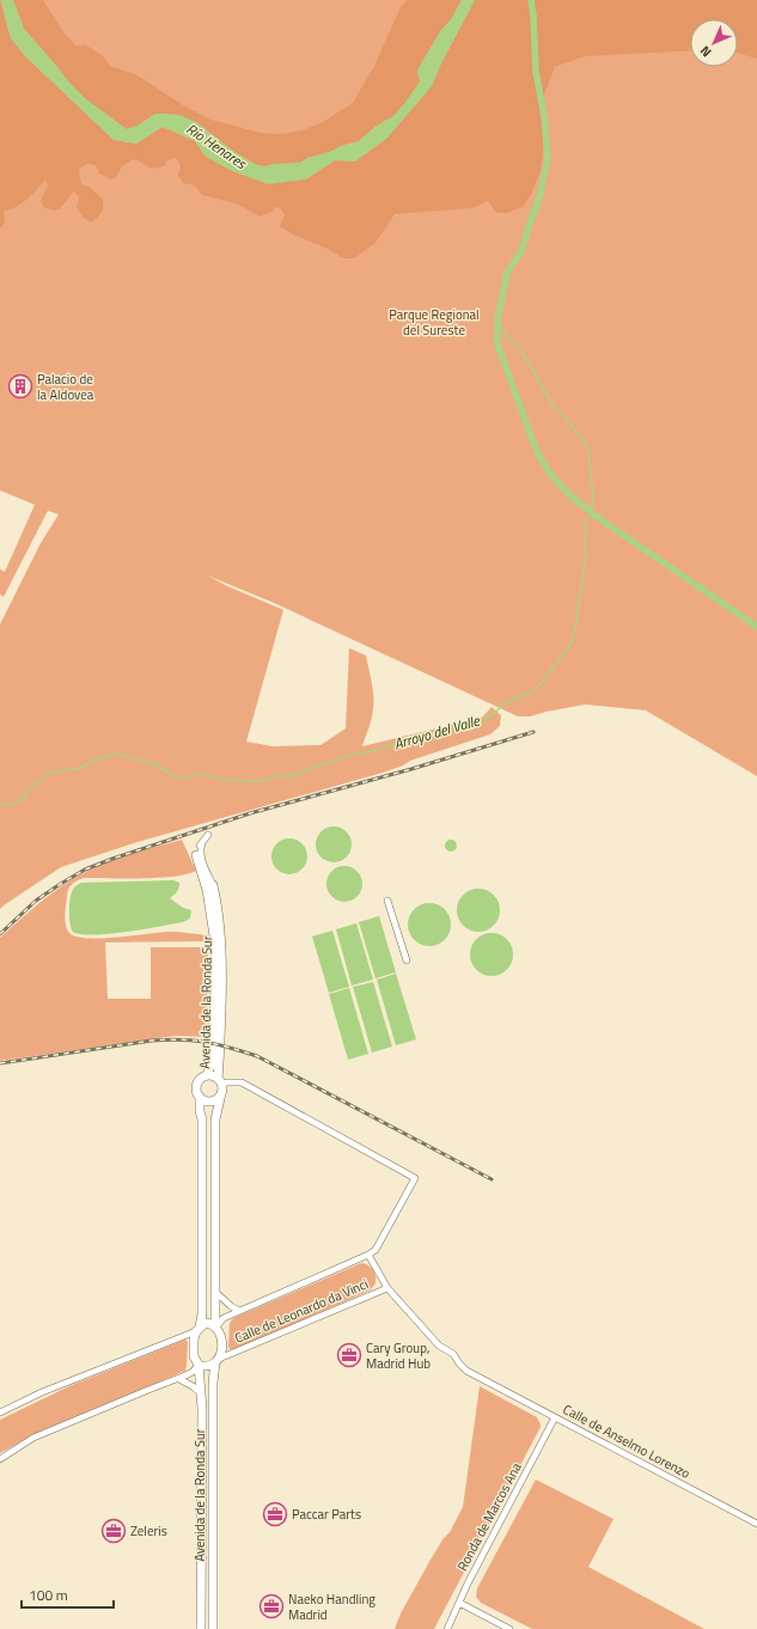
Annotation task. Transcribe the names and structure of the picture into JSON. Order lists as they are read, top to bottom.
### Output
{
  "streets": {
    "main road": ["Avenida de la Ronda Sur"],
    "street": ["Calle de Leonardo da Vinci", "Calle de Anselmo Lorenzo", "Ronda de Marcos Ana"]
  },
  "crossings": [
    ["Avenida de la Ronda Sur", "Calle de Leonardo da Vinci"],
    ["Calle de Leonardo da Vinci", "Calle de Anselmo Lorenzo"],
    ["Calle de Anselmo Lorenzo", "Ronda de Marcos Ana"]
  ],
  "water": ["Río Henares", "Arroyo del Valle"],
  "parks": ["Parque Regional del Sureste"],
  "places": {
    "building": ["Palacio de la Aldovea"],
    "office": [
      "Cary Group, Madrid Hub",
      "Paccar Parts",
      "Zeleris",
      "Naeko Handling Madrid"
    ]
  },
  "scale_bar": "100 m",
  "north": "bottom left"
}
